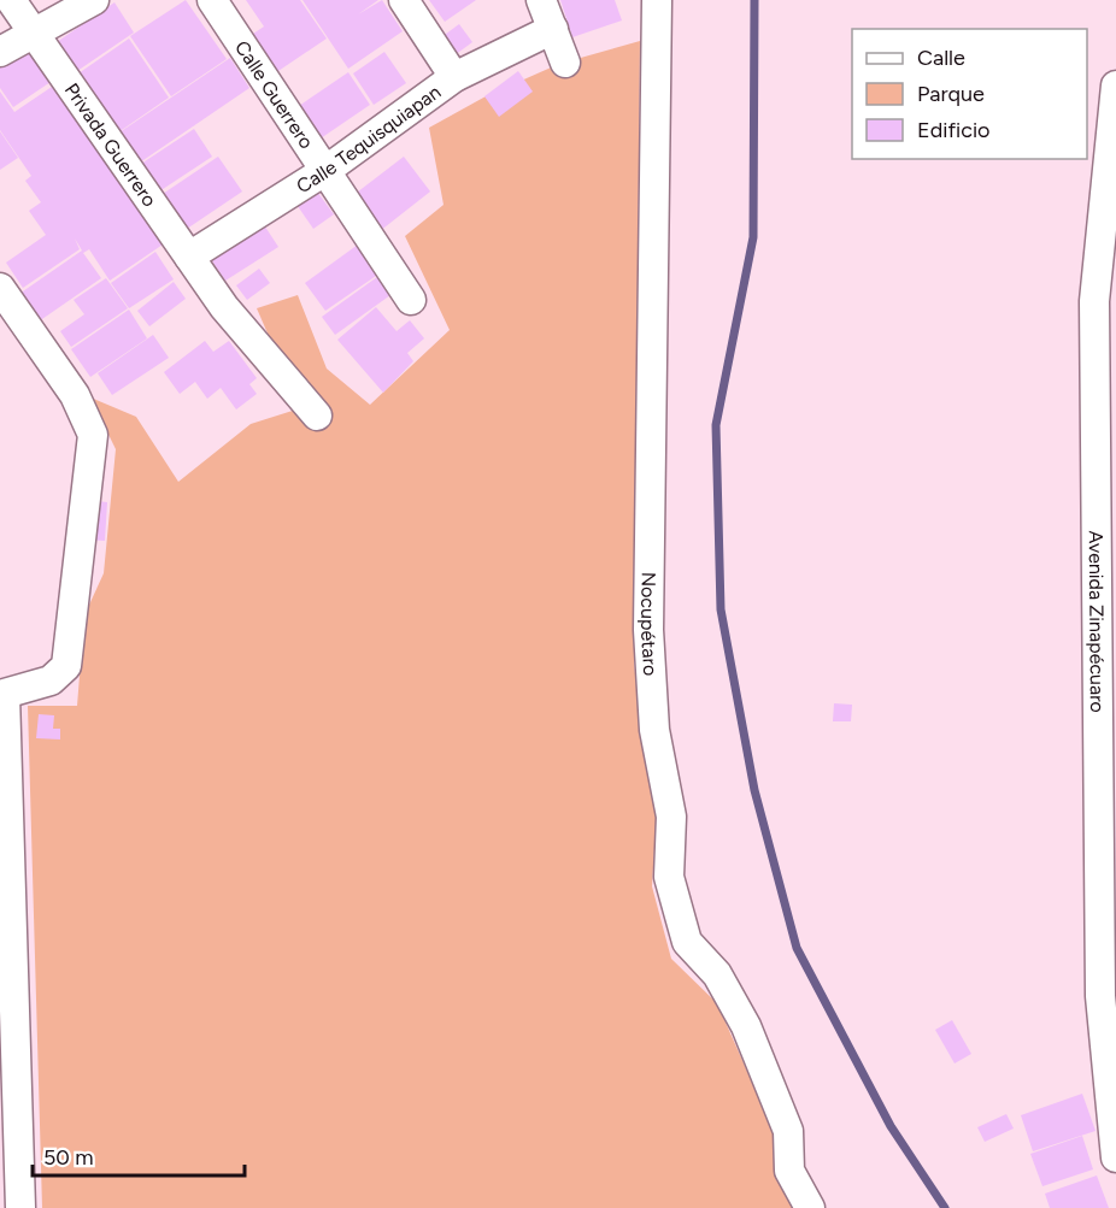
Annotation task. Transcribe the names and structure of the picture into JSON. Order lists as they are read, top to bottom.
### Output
{
  "streets": {
    "street": [
      "Calle Guerrero",
      "Calle Tequisquiapan",
      "Privada Guerrero",
      "Avenida Zinapécuaro",
      "Nocupétaro"
    ]
  },
  "crossings": [
    ["Calle Guerrero", "Calle Tequisquiapan"],
    ["Calle Tequisquiapan", "Privada Guerrero"]
  ],
  "legend": ["Calle", "Parque", "Edificio"],
  "scale_bar": "50 m"
}
